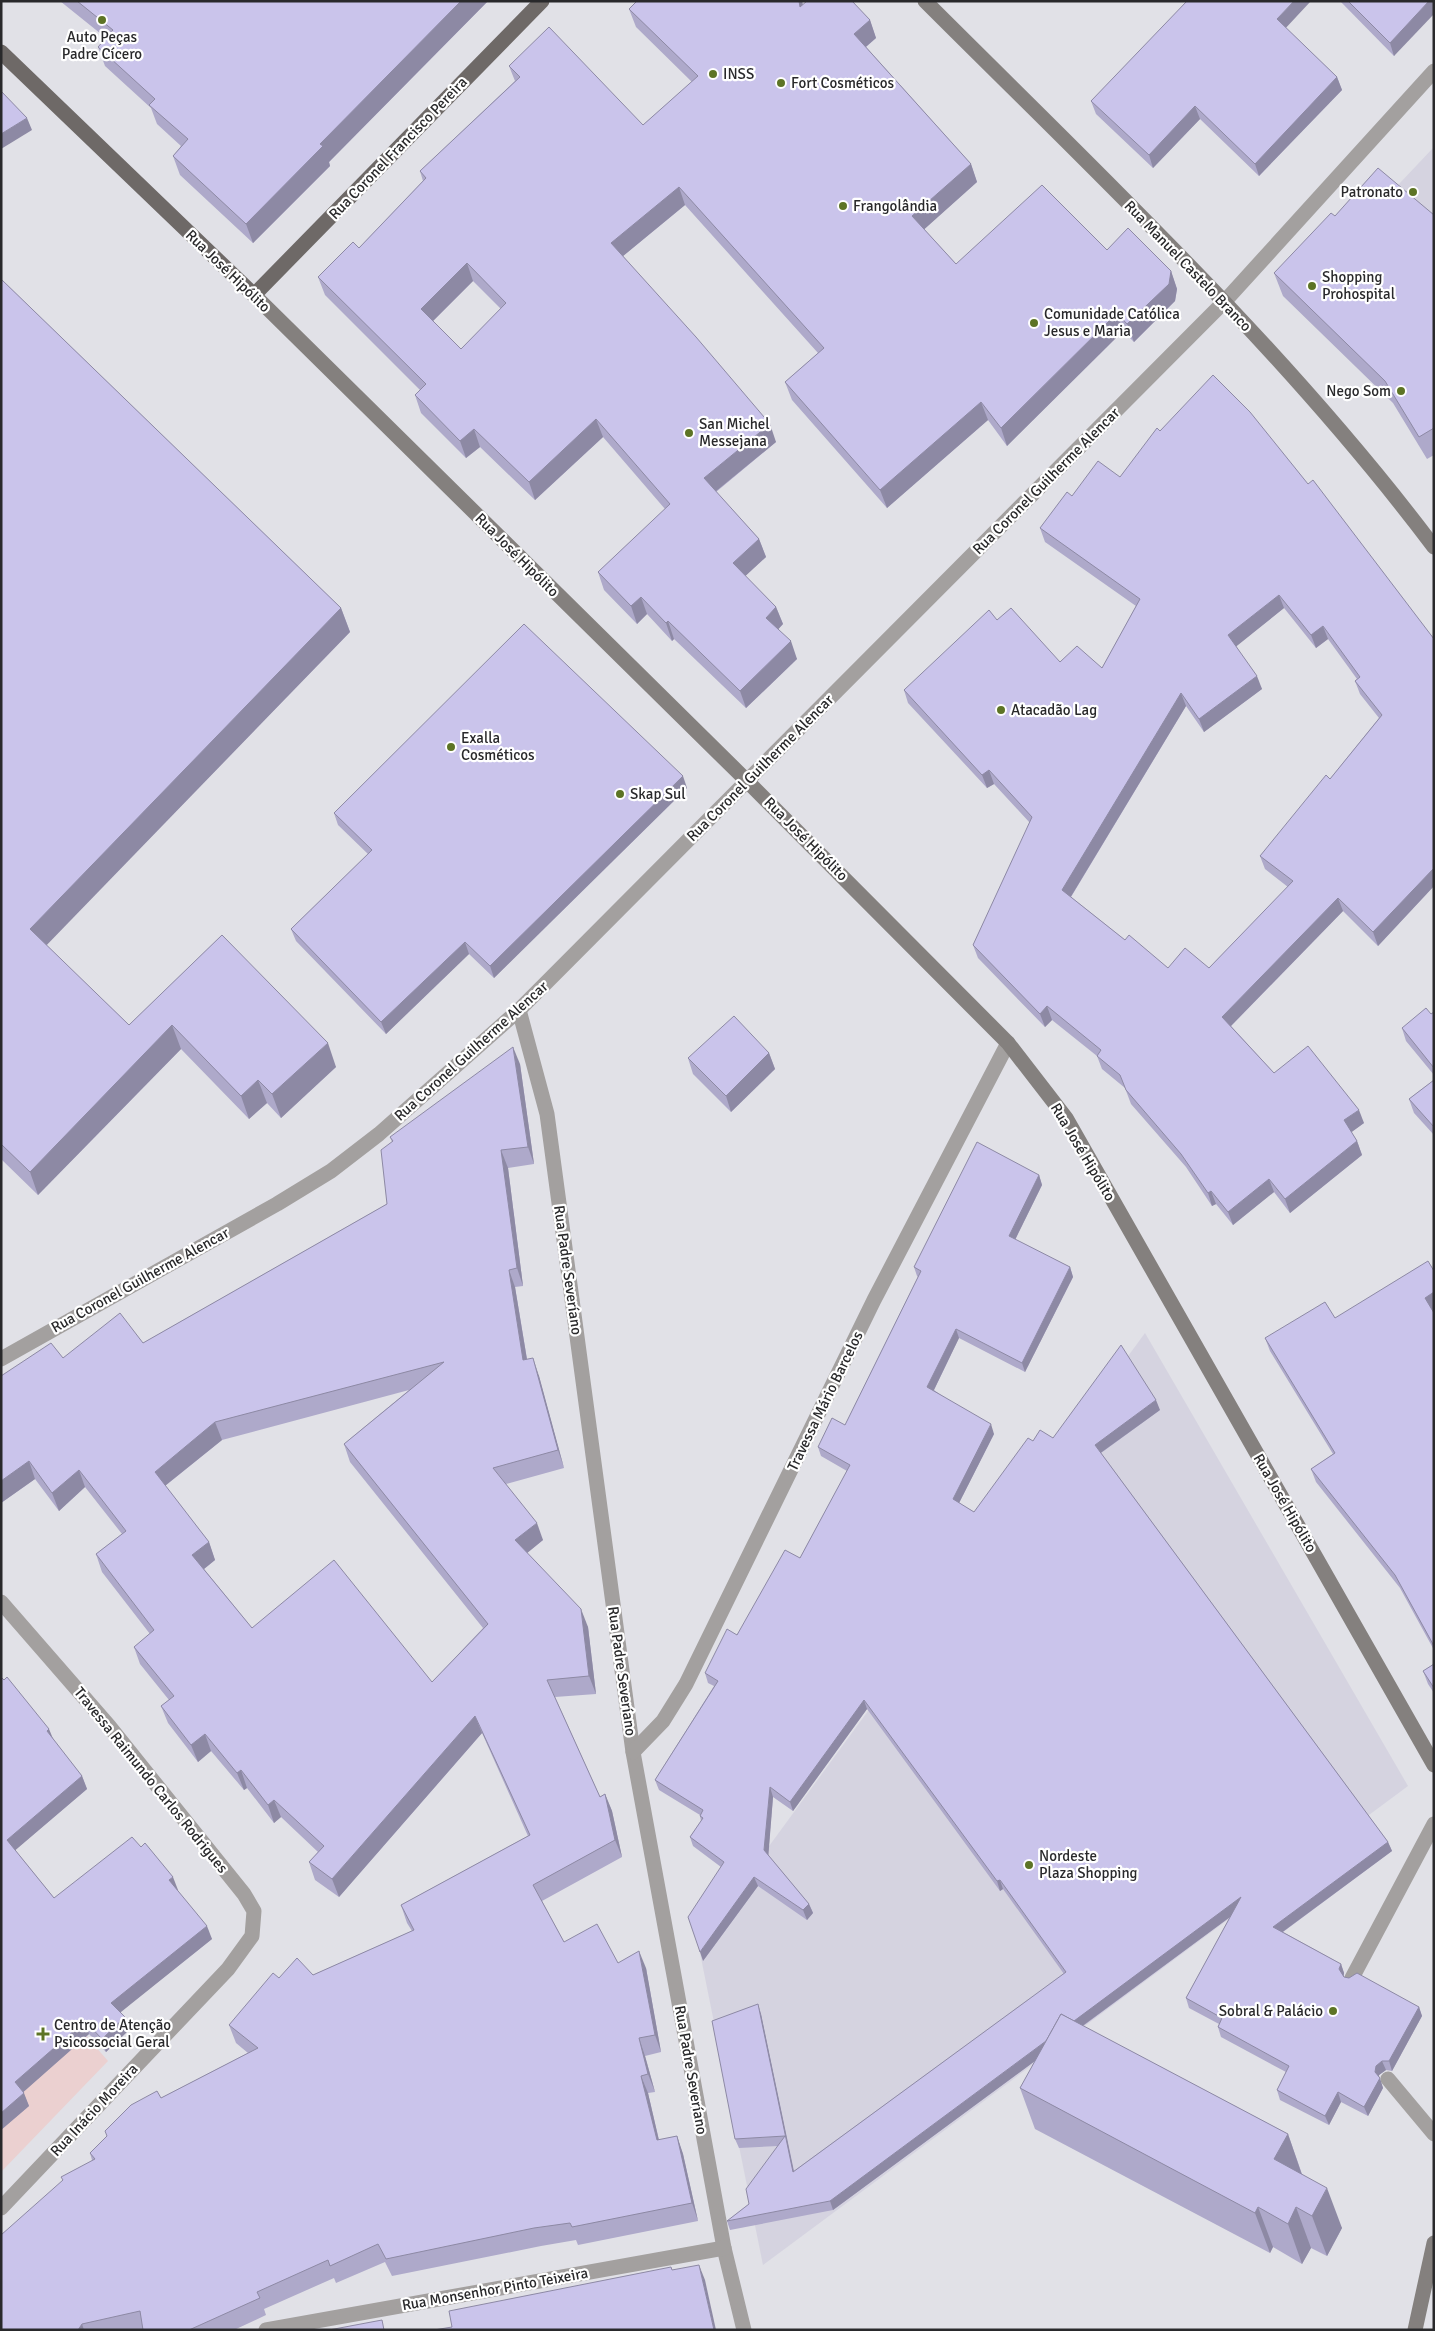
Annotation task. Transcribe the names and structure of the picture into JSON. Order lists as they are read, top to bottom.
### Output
{
  "streets": {
    "main road": ["Rua Coronel Francisco Pereira", "Rua Manuel Castelo Branco", "Rua José Hipólito"],
    "street": [
      "Rua Coronel Guilherme Alencar",
      "Rua Padre Severíano",
      "Travessa Mário Barcelos",
      "Travessa Raimundo Carlos Rodrigues",
      "Rua Inácio Moreira",
      "Rua Monsenhor Pinto Teixeira"
    ]
  },
  "crossings": [
    ["Rua Coronel Francisco Pereira", "Rua José Hipólito"],
    ["Rua Manuel Castelo Branco", "Rua Coronel Guilherme Alencar"],
    ["Rua José Hipólito", "Rua Coronel Guilherme Alencar"],
    ["Rua José Hipólito", "Travessa Mário Barcelos"],
    ["Rua Coronel Guilherme Alencar", "Rua Padre Severíano"],
    ["Rua Padre Severíano", "Travessa Mário Barcelos"],
    ["Rua Padre Severíano", "Rua Monsenhor Pinto Teixeira"],
    ["Travessa Raimundo Carlos Rodrigues", "Rua Inácio Moreira"]
  ],
  "places": {
    "other": [
      "Auto Peças Padre Cícero",
      "INSS",
      "Fort Cosméticos",
      "Patronato",
      "Frangolândia",
      "Shopping Prohospital",
      "Comunidade Católica Jesus e Maria",
      "Nego Som",
      "San Michel Messejana",
      "Atacadão Lag",
      "Exalla Cosméticos",
      "Skap Sul",
      "Nordeste Plaza Shopping",
      "Sobral & Palácio"
    ],
    "health": ["Centro de Atenção Psicossocial Geral"]
  }
}
